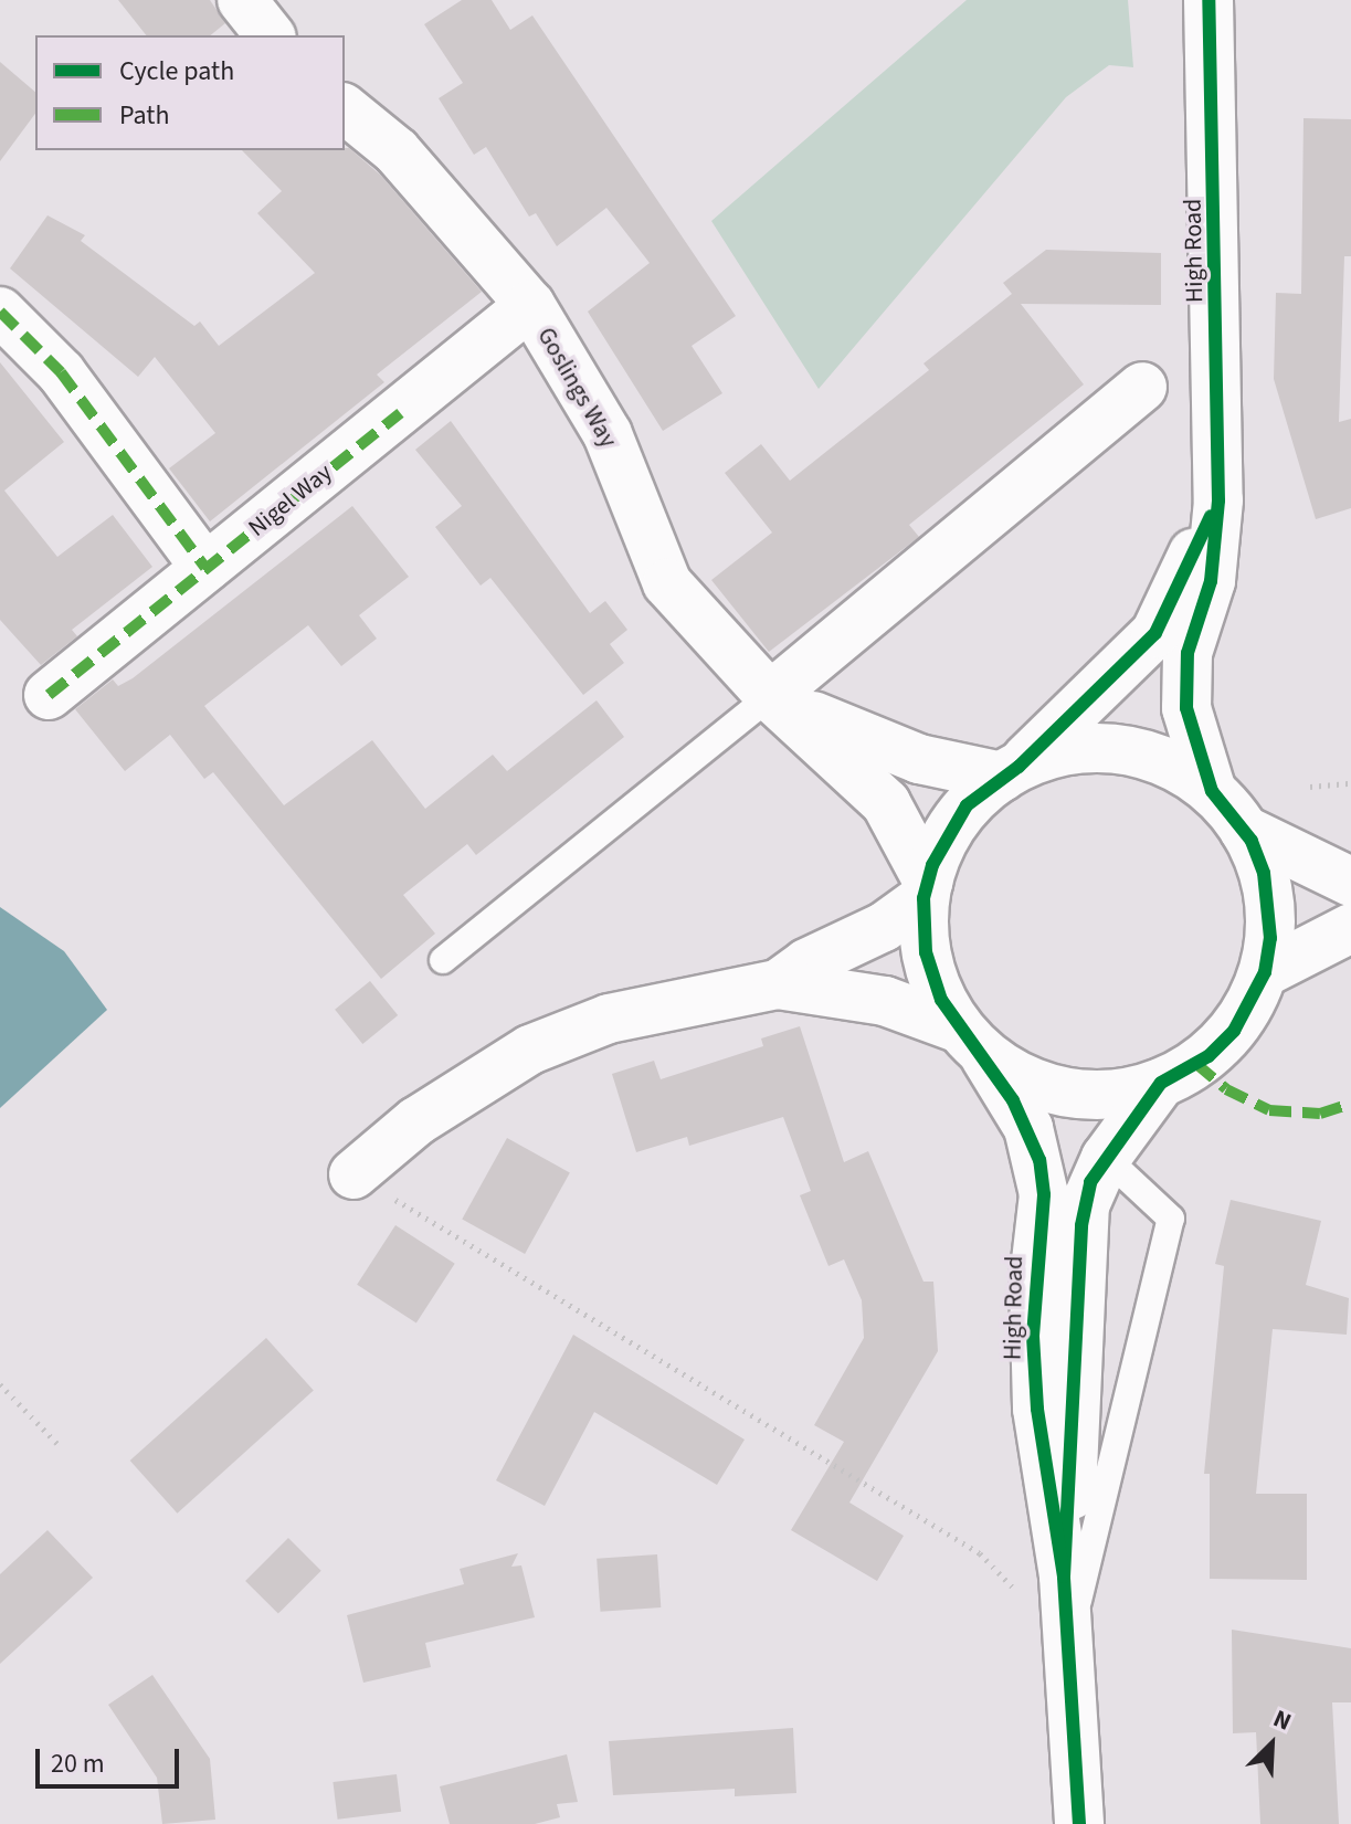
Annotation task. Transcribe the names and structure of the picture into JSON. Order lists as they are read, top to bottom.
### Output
{
  "streets": {
    "street": ["High Road", "Goslings Way", "Nigel Way"]
  },
  "crossings": [
    ["High Road", "Goslings Way"],
    ["Goslings Way", "Nigel Way"]
  ],
  "legend": ["Cycle path", "Path"],
  "scale_bar": "20 m",
  "north": "top right"
}
